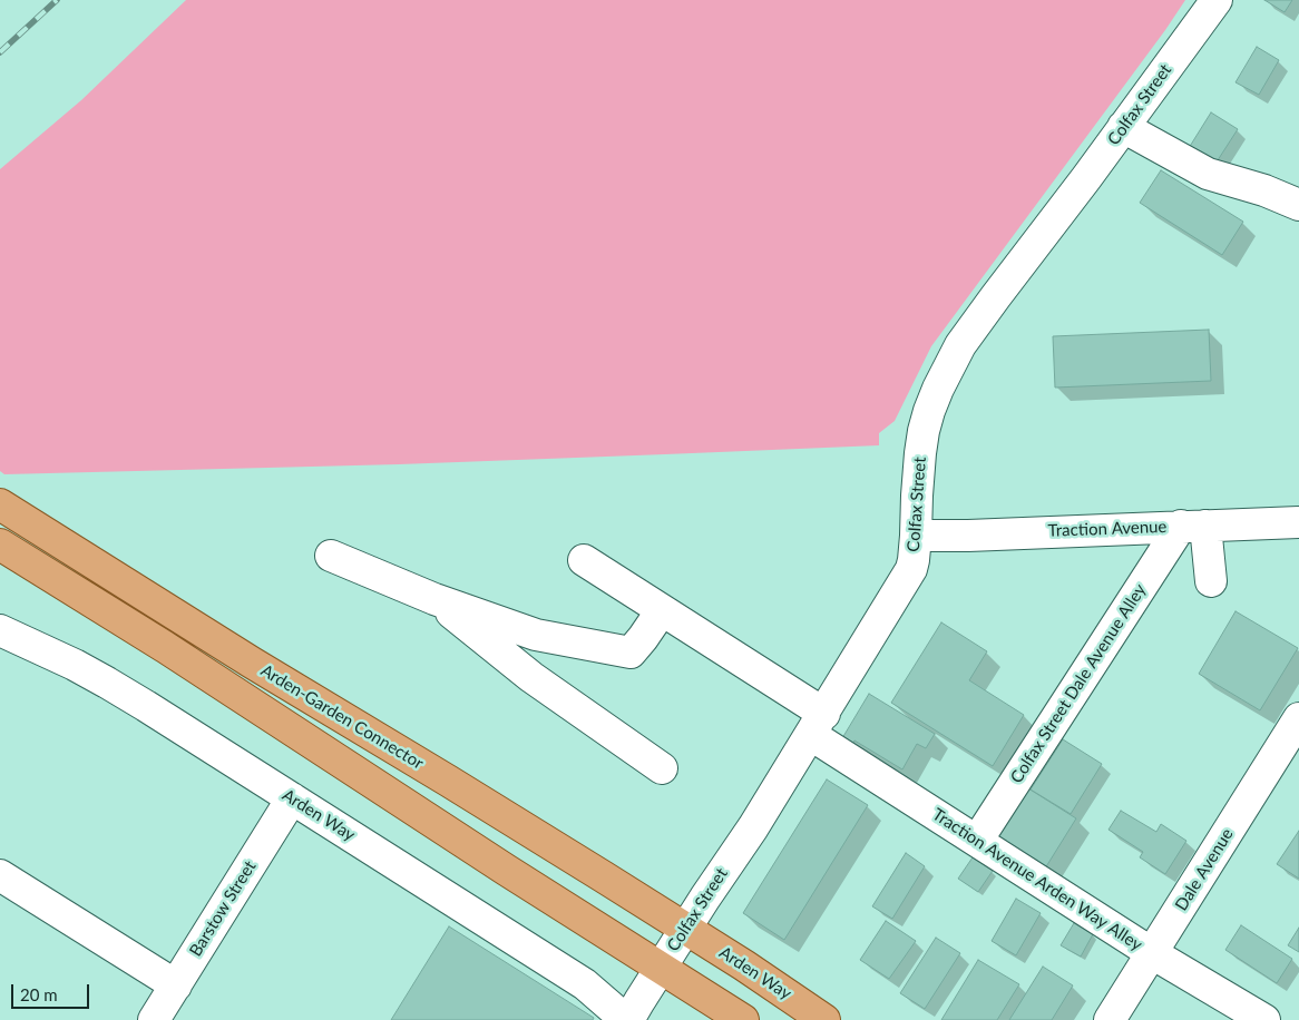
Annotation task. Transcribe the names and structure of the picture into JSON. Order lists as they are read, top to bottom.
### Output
{
  "streets": {
    "main road": ["Arden-Garden Connector", "Arden Way"],
    "street": [
      "Colfax Street",
      "Traction Avenue",
      "Colfax Street Dale Avenue Alley",
      "Dale Avenue",
      "Traction Avenue Arden Way Alley",
      "Barstow Street"
    ]
  },
  "crossings": [
    ["Colfax Street", "Traction Avenue"],
    ["Colfax Street", "Arden-Garden Connector"],
    ["Colfax Street", "Arden Way"],
    ["Colfax Street", "Traction Avenue Arden Way Alley"],
    ["Traction Avenue", "Colfax Street Dale Avenue Alley"],
    ["Colfax Street Dale Avenue Alley", "Traction Avenue Arden Way Alley"],
    ["Arden-Garden Connector", "Arden Way"],
    ["Arden Way", "Barstow Street"],
    ["Dale Avenue", "Traction Avenue Arden Way Alley"]
  ],
  "scale_bar": "20 m"
}
